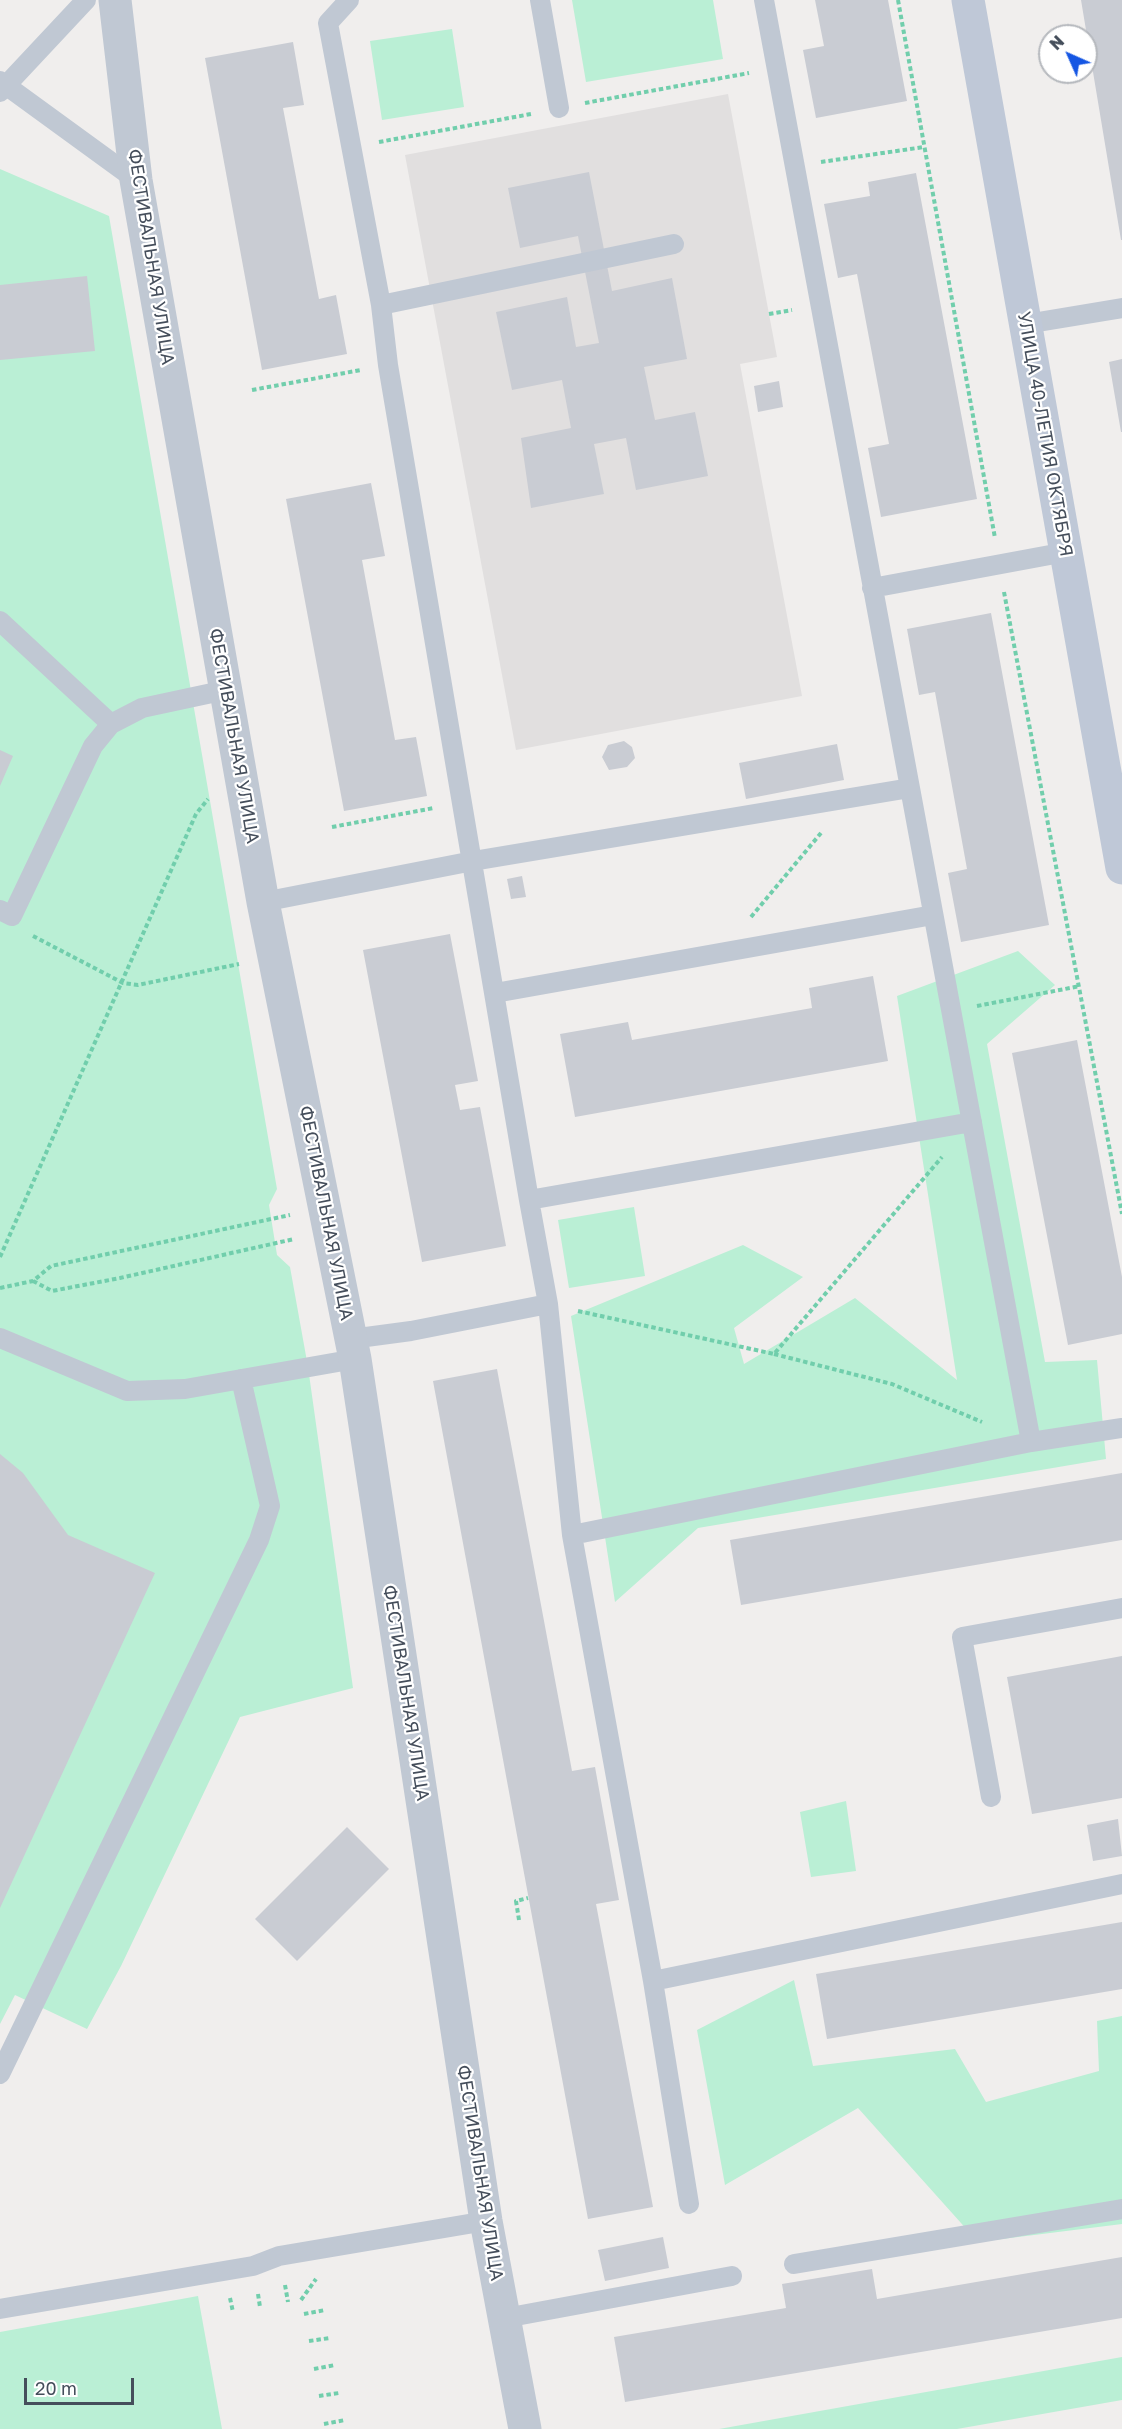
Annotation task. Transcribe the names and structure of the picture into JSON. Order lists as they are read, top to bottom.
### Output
{
  "streets": {
    "main road": ["УЛИЦА 40-ЛЕТИЯ ОКТЯБРЯ"],
    "street": ["ФЕСТИВАЛЬНАЯ УЛИЦА"]
  },
  "scale_bar": "20 m",
  "north": "top left"
}
